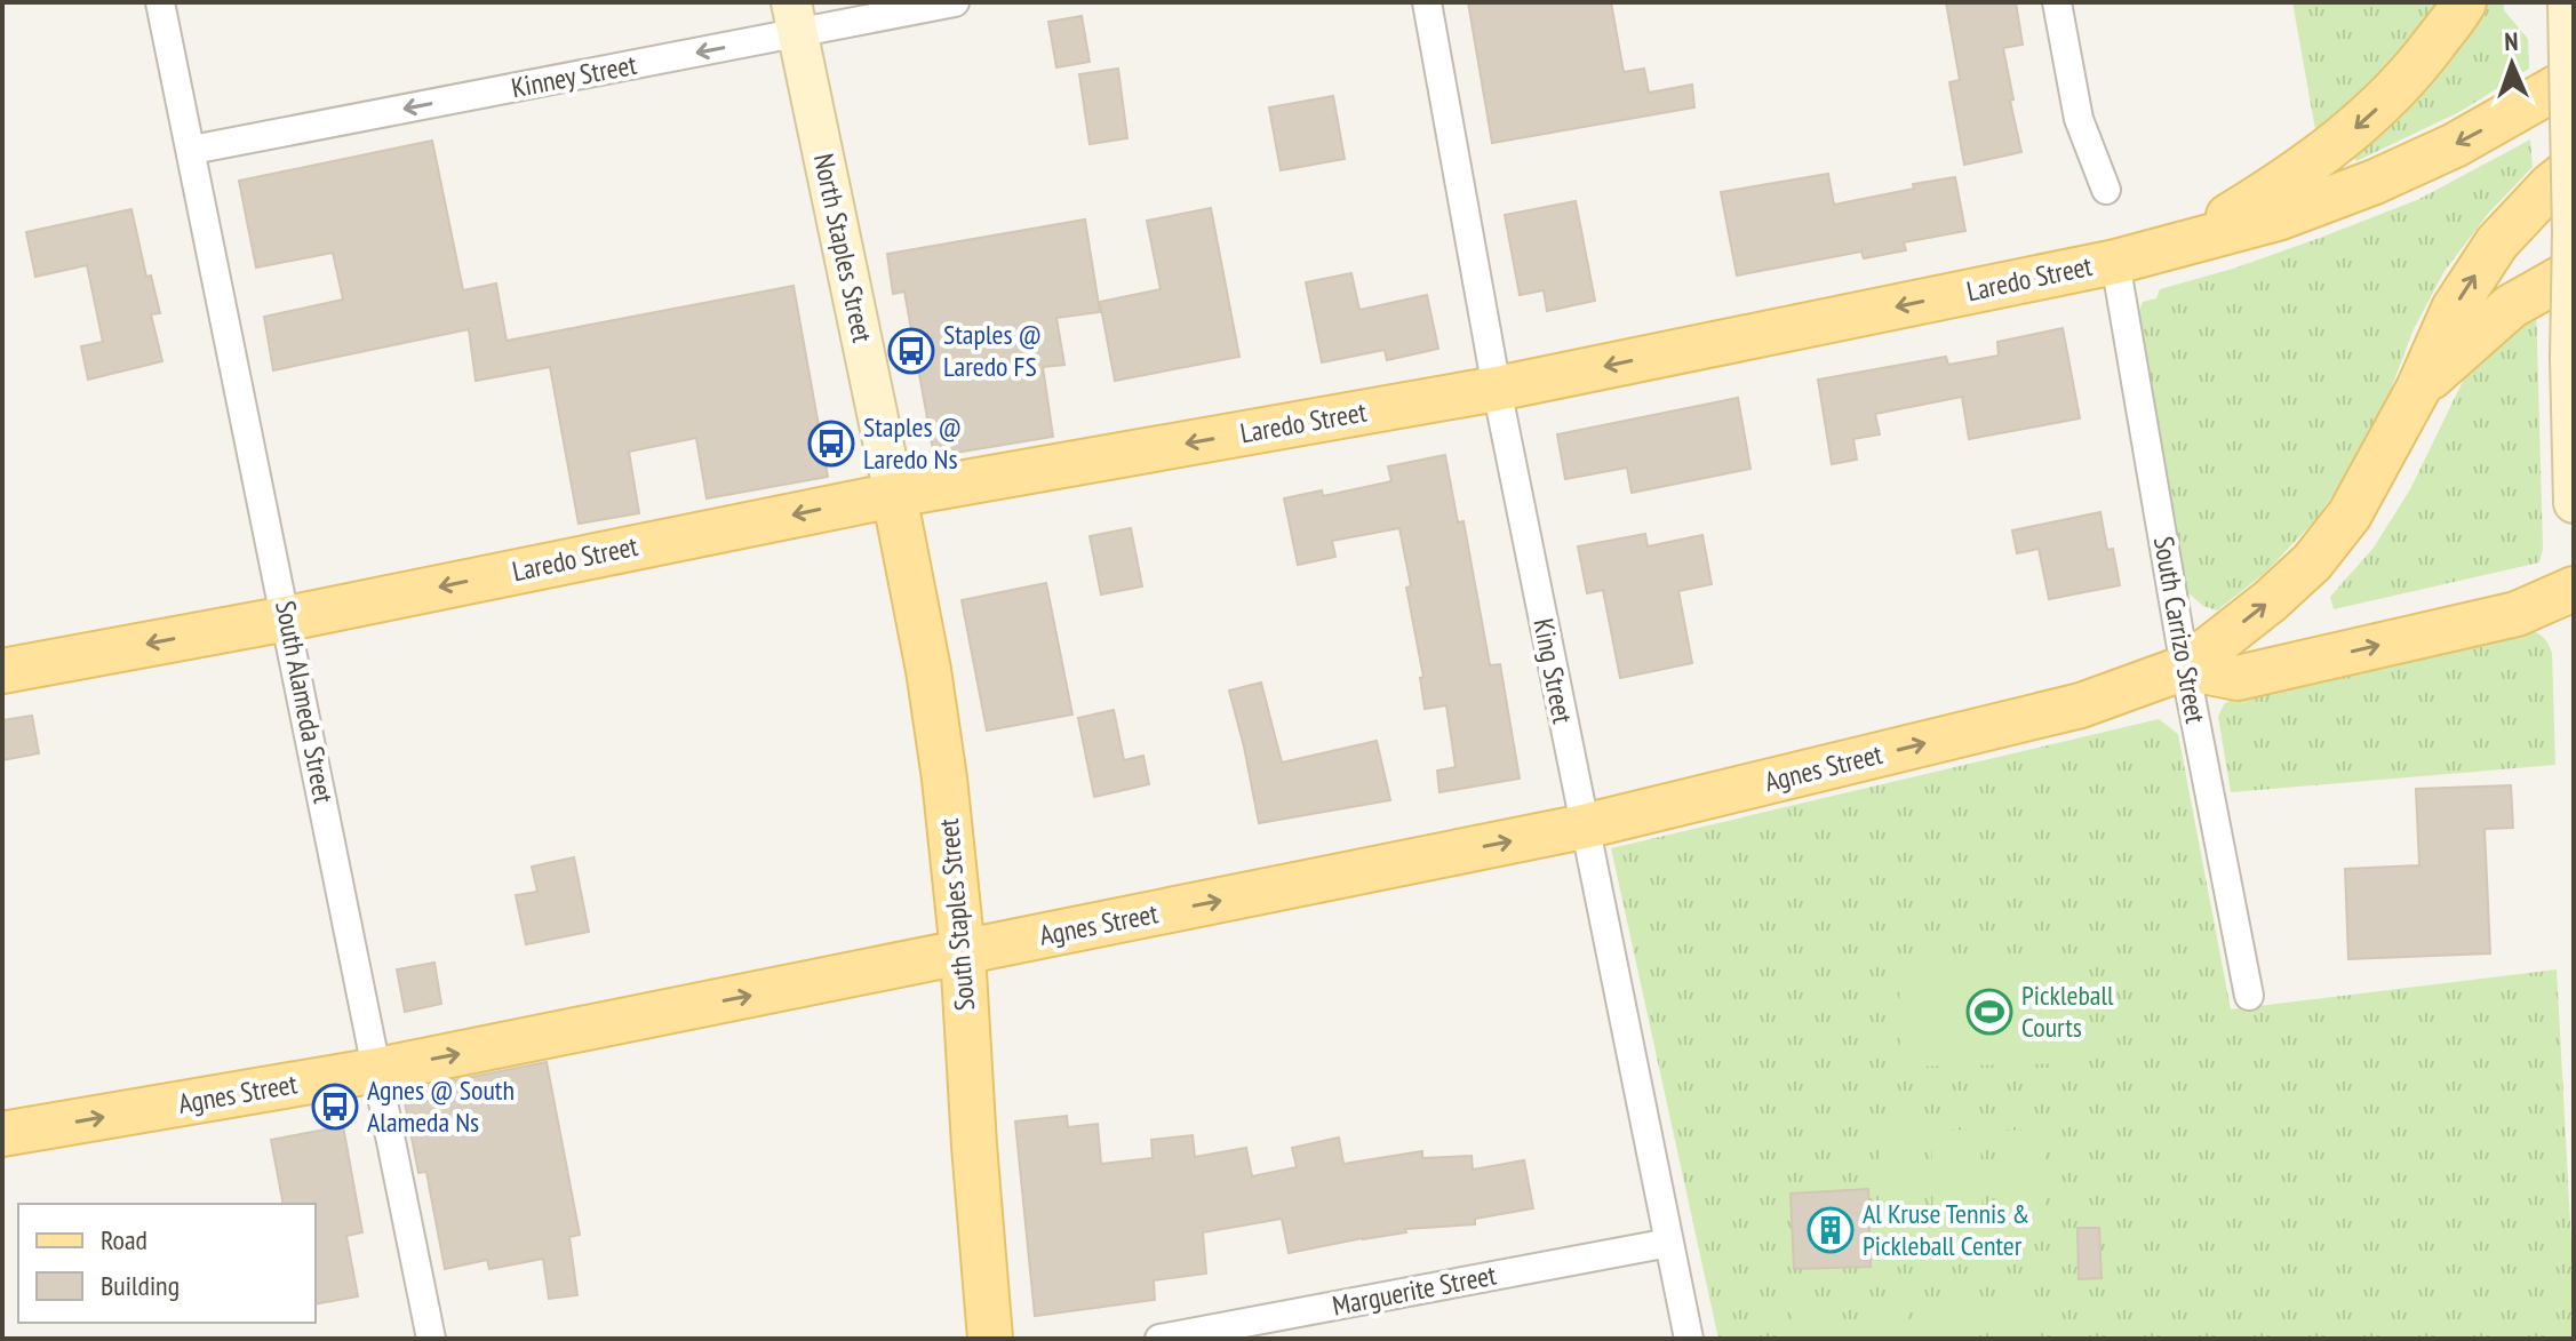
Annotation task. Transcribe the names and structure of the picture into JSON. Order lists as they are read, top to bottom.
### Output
{
  "streets": {
    "main road": [
      "North Staples Street",
      "Laredo Street",
      "Agnes Street",
      "South Staples Street"
    ],
    "street": [
      "Kinney Street",
      "South Carrizo Street",
      "King Street",
      "South Alameda Street",
      "Marguerite Street"
    ]
  },
  "crossings": [
    ["Kinney Street", "North Staples Street"],
    ["Kinney Street", "South Alameda Street"],
    ["North Staples Street", "Laredo Street"],
    ["North Staples Street", "South Staples Street"],
    ["Laredo Street", "South Carrizo Street"],
    ["Laredo Street", "King Street"],
    ["Laredo Street", "South Alameda Street"],
    ["Laredo Street", "South Staples Street"],
    ["South Carrizo Street", "Agnes Street"],
    ["King Street", "Agnes Street"],
    ["King Street", "Marguerite Street"],
    ["South Alameda Street", "Agnes Street"],
    ["Agnes Street", "South Staples Street"]
  ],
  "one_way": ["Kinney Street", "Laredo Street", "Agnes Street"],
  "places": {
    "bus stop": ["Staples @ Laredo FS", "Staples @ Laredo Ns", "Agnes @ South Alameda Ns"],
    "sports": ["Pickleball Courts"],
    "building": ["Al Kruse Tennis & Pickleball Center"]
  },
  "legend": ["Road", "Building"],
  "north": "top"
}
